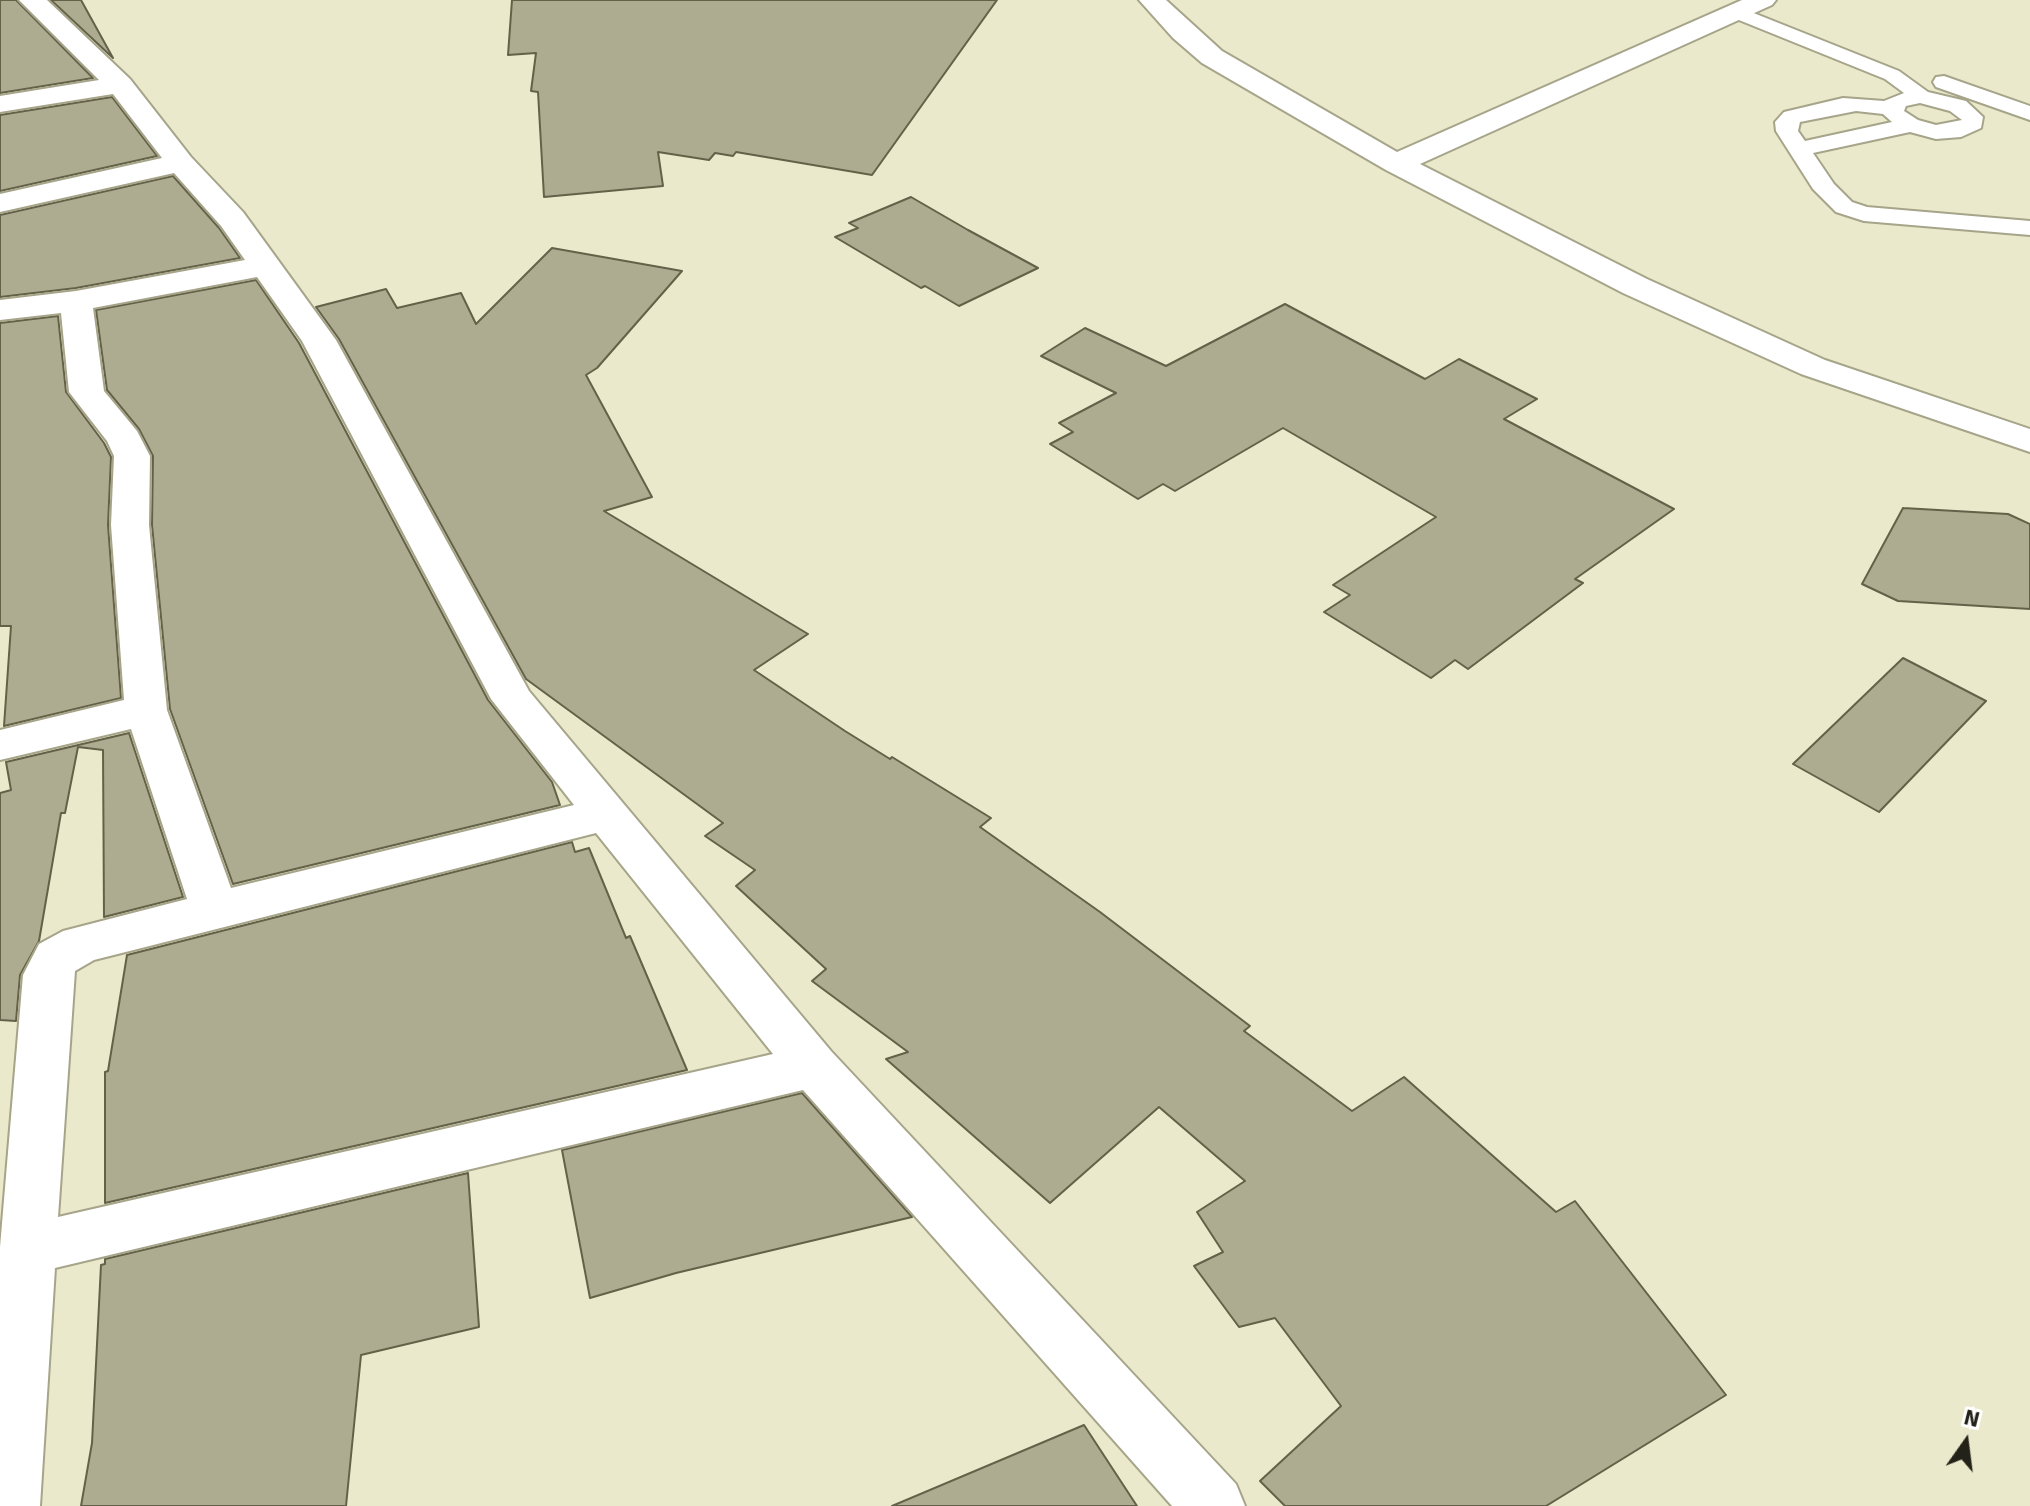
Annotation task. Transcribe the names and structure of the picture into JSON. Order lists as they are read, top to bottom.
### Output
{
  "north": "top"
}
